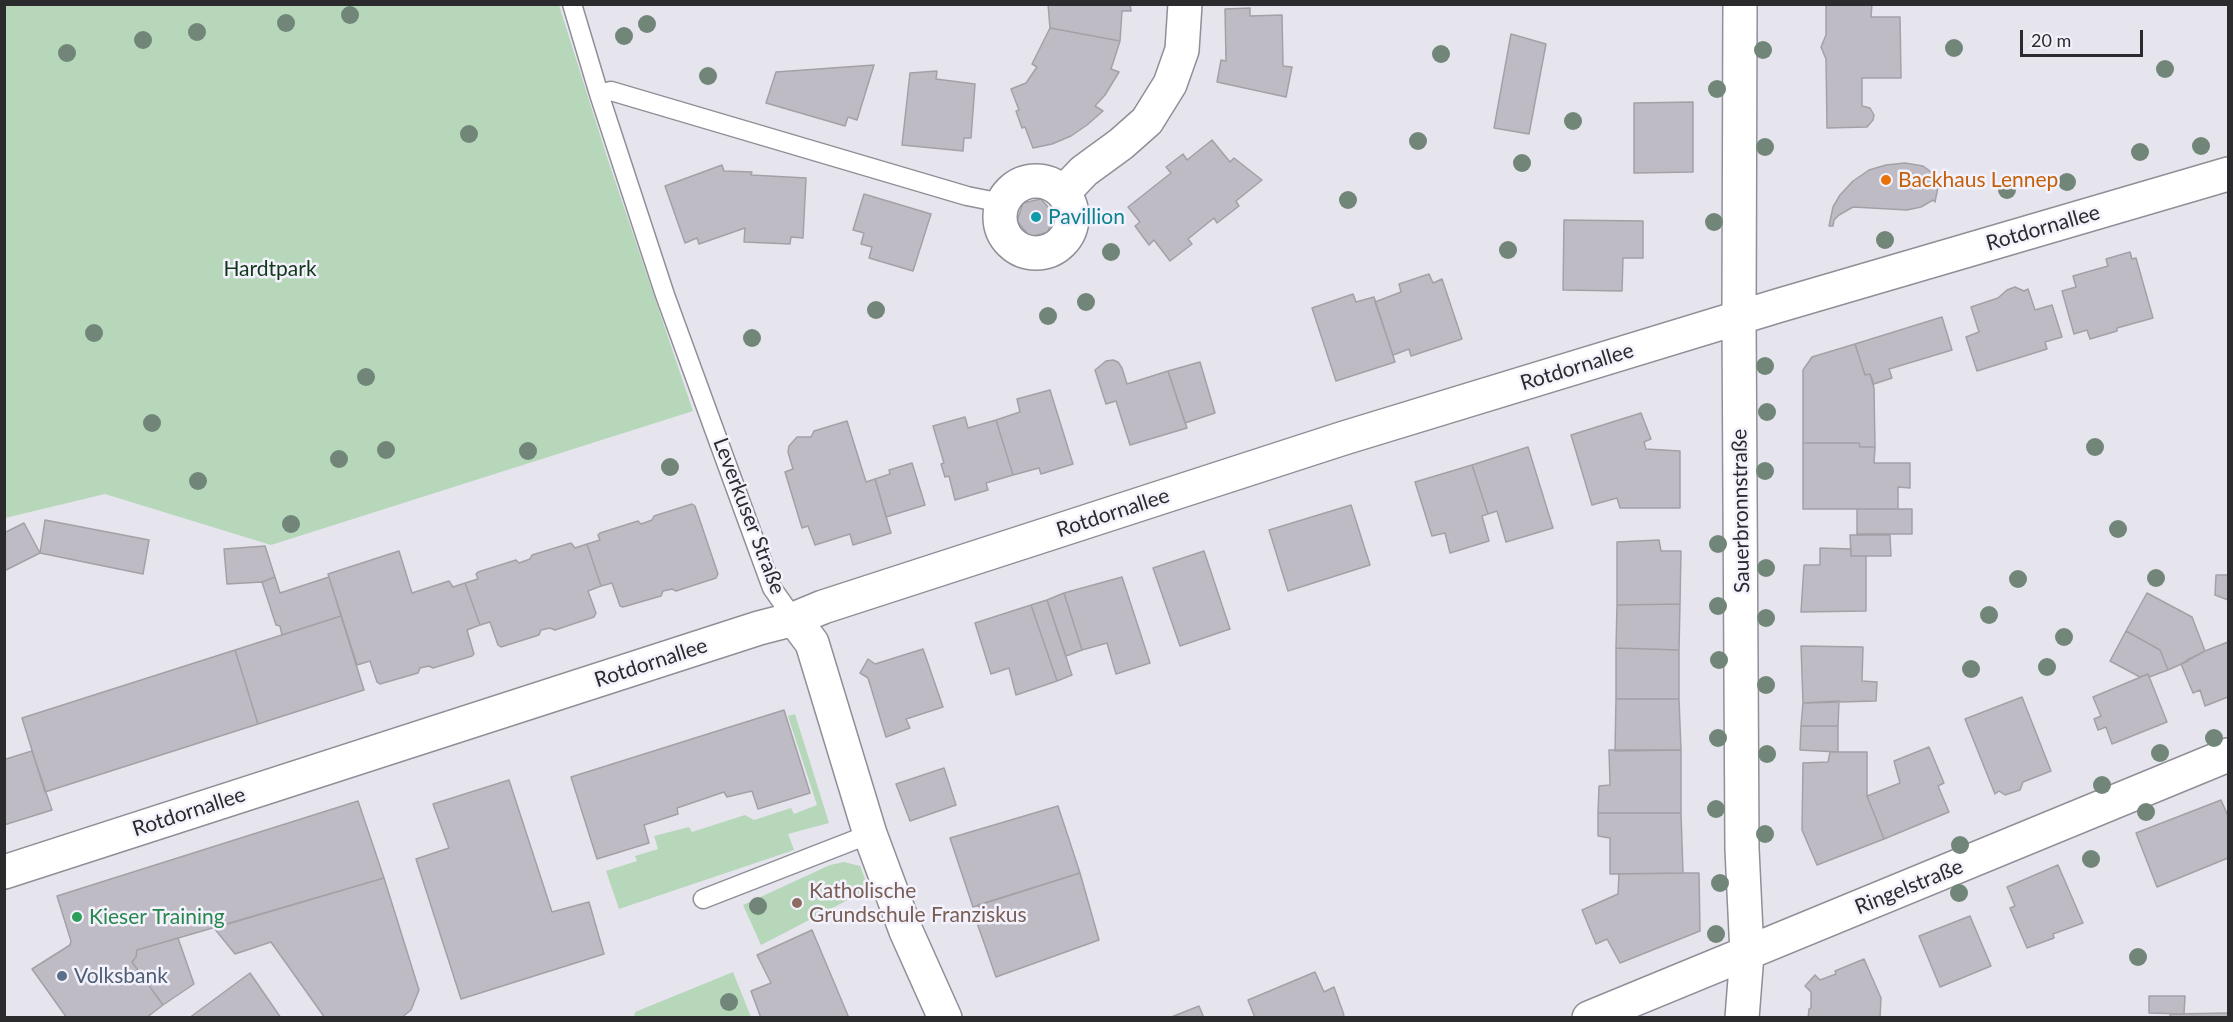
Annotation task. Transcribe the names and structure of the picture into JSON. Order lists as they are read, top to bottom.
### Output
{
  "streets": {
    "street": [
      "Rotdornallee",
      "Sauerbronnstraße",
      "Leverkuser Straße",
      "Ringelstraße"
    ]
  },
  "crossings": [
    ["Rotdornallee", "Sauerbronnstraße"],
    ["Rotdornallee", "Leverkuser Straße"],
    ["Sauerbronnstraße", "Ringelstraße"]
  ],
  "parks": ["Hardtpark"],
  "places": [
    "Backhaus Lennep",
    "Pavillion",
    "Katholische Grundschule Franziskus",
    "Kieser Training",
    "Volksbank"
  ],
  "scale_bar": "20 m"
}
